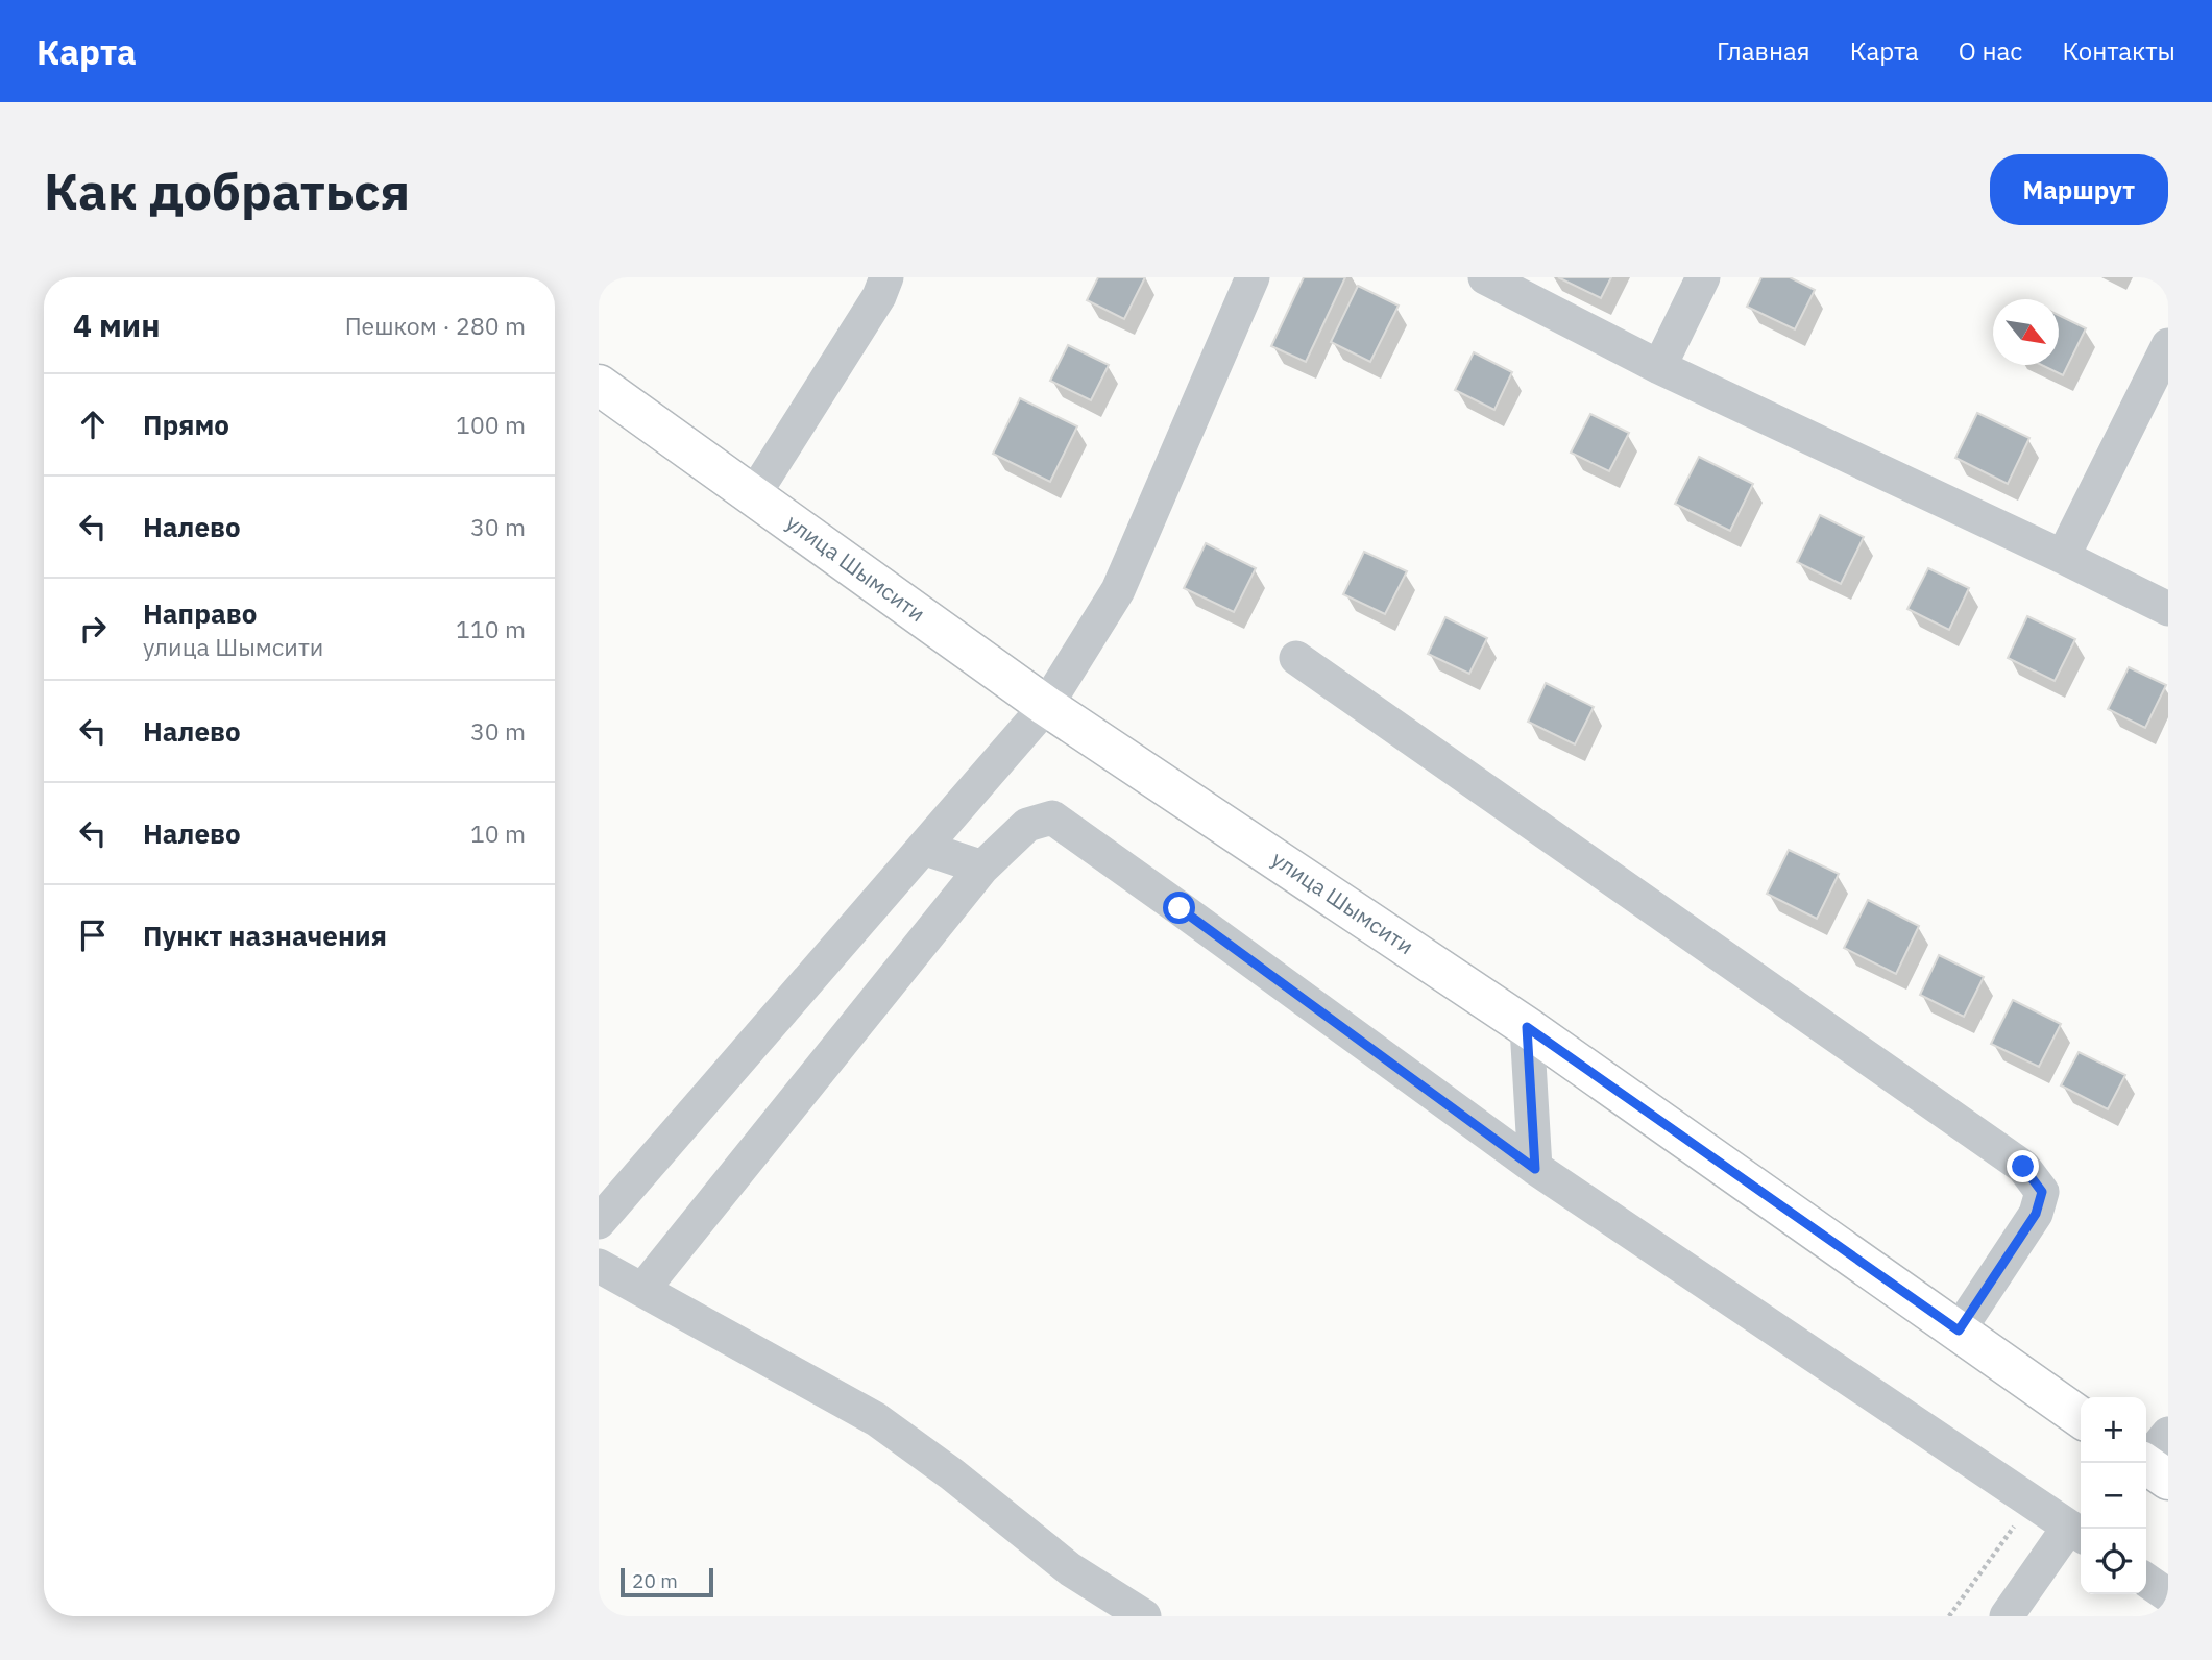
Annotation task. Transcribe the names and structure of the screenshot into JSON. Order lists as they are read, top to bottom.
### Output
{
  "streets": {
    "main road": ["улица Шымсити"]
  },
  "scale_bar": "20 m",
  "north": "bottom right",
  "page": {
    "header": "Карта",
    "nav": [
      "Главная",
      "Карта",
      "О нас",
      "Контакты"
    ],
    "buttons": "Маршрут",
    "title": "Как добраться",
    "heading": ["4 мин", "Пешком · 280 m"],
    "list": [
      ["Прямо", "100 m"],
      ["Налево", "30 m"],
      ["Направо", "улица Шымсити", "110 m"],
      ["Налево", "30 m"],
      ["Налево", "10 m"],
      "Пункт назначения"
    ],
    "map_buttons": ["+", "−"],
    "scale": "20 m"
  }
}
